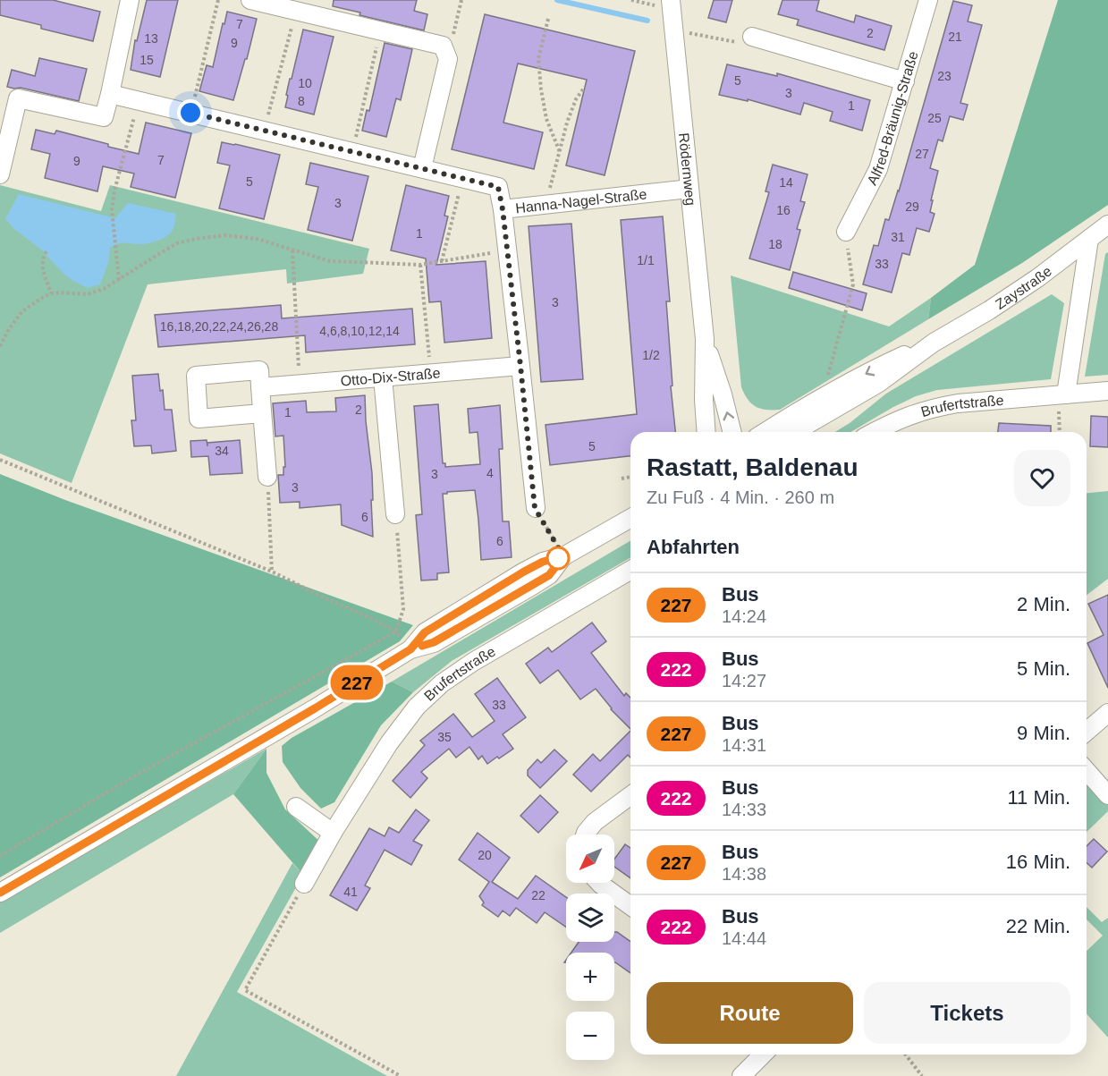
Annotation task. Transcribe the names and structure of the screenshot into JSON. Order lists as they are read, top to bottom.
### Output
{
  "streets": {
    "street": [
      "Alfred-Bräunig-Straße",
      "Rödernweg",
      "Hanna-Nagel-Straße",
      "Zaystraße",
      "Otto-Dix-Straße",
      "Brufertstraße"
    ]
  },
  "crossings": [
    ["Rödernweg", "Hanna-Nagel-Straße"]
  ],
  "lines": ["bus line 227"],
  "house_numbers": [
    "7",
    "2",
    "21",
    "13",
    "9",
    "15",
    "23",
    "5",
    "10",
    "3",
    "8",
    "1",
    "25",
    "27",
    "7",
    "9",
    "5",
    "14",
    "3",
    "29",
    "16",
    "1",
    "31",
    "18",
    "1/1",
    "33",
    "3",
    "16,18,20,22,24,26,28",
    "4,6,8,10,12,14",
    "1/2",
    "2",
    "1",
    "5",
    "34",
    "4",
    "3",
    "3",
    "6",
    "6",
    "33",
    "35",
    "20",
    "41",
    "22"
  ],
  "north": "bottom left",
  "page": {
    "on_map": "227",
    "heading": [
      ["Rastatt, Baldenau", "Zu Fuß · 4 Min. · 260 m"],
      "Abfahrten"
    ],
    "list": [
      {
        "mark": "227",
        "name": "Bus",
        "note": "14:24",
        "value": "2 Min."
      },
      {
        "mark": "222",
        "name": "Bus",
        "note": "14:27",
        "value": "5 Min."
      },
      {
        "mark": "227",
        "name": "Bus",
        "note": "14:31",
        "value": "9 Min."
      },
      {
        "mark": "222",
        "name": "Bus",
        "note": "14:33",
        "value": "11 Min."
      },
      {
        "mark": "227",
        "name": "Bus",
        "note": "14:38",
        "value": "16 Min."
      },
      {
        "mark": "222",
        "name": "Bus",
        "note": "14:44",
        "value": "22 Min."
      }
    ],
    "map_buttons": ["+", "−"],
    "buttons": ["Route", "Tickets"]
  }
}
